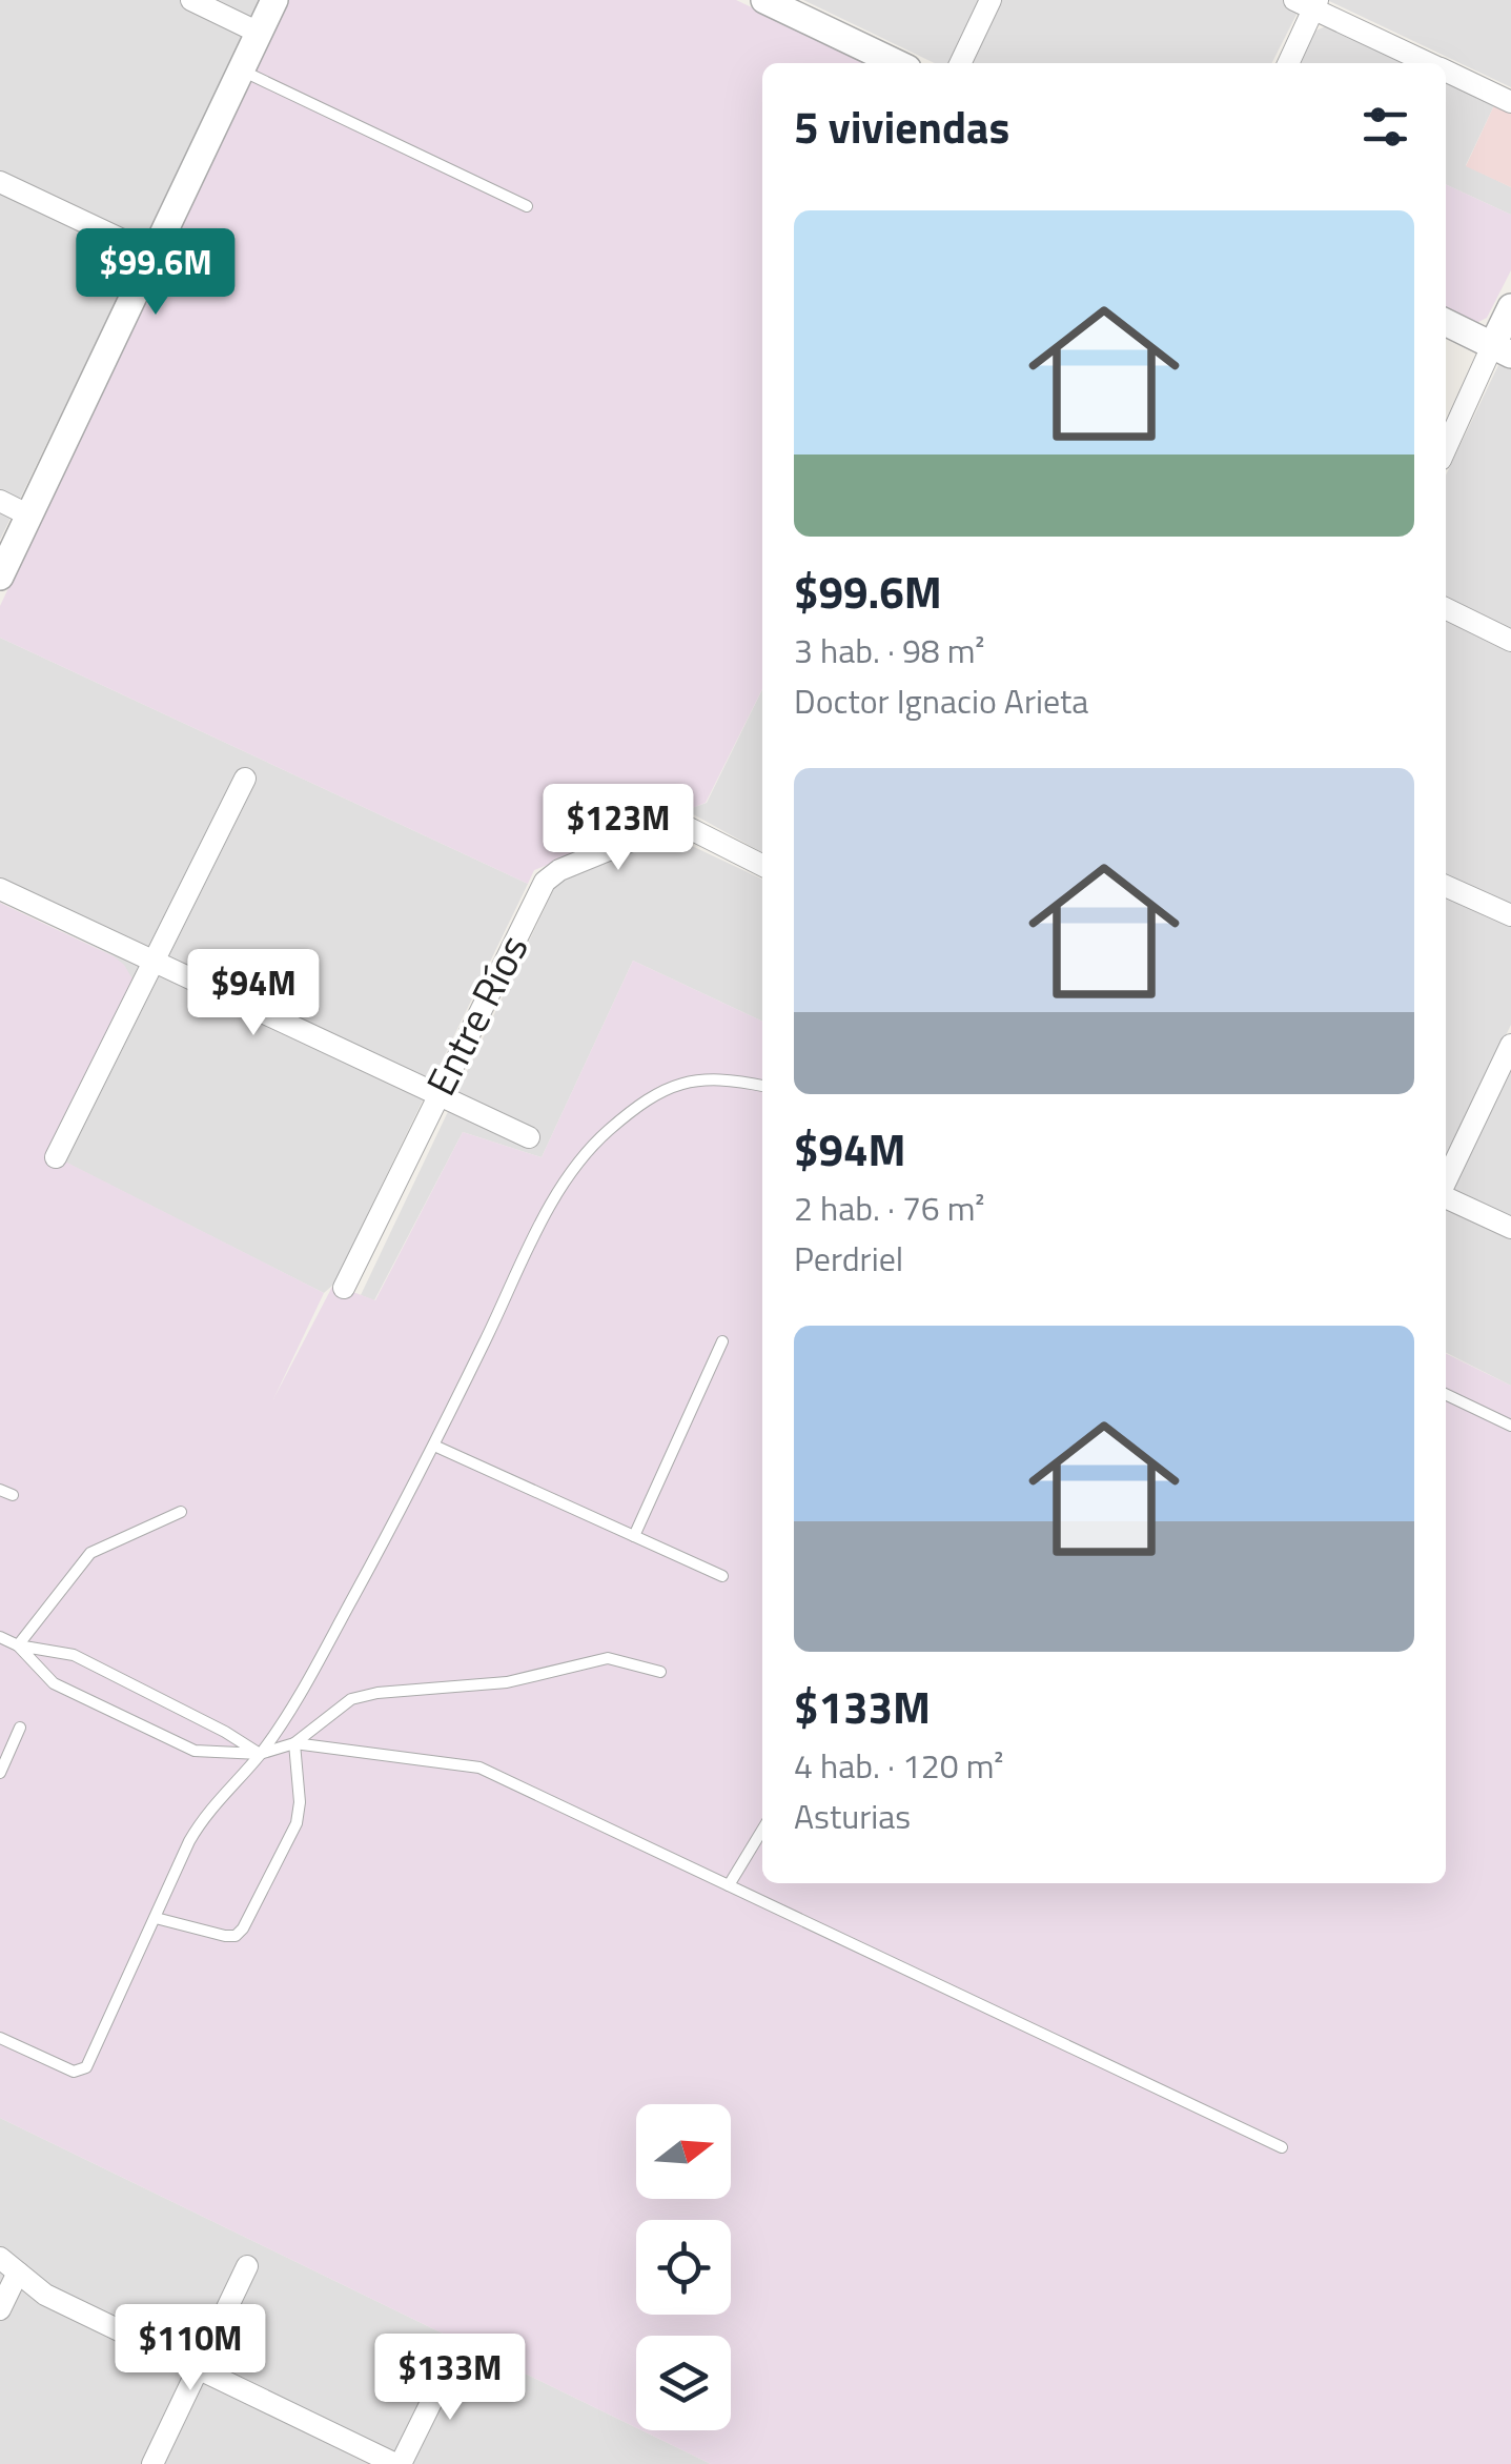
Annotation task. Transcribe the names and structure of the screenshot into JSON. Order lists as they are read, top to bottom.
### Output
{
  "streets": {
    "street": ["Entre Ríos"]
  },
  "north": "right",
  "page": {
    "heading": "5 viviendas",
    "list": [
      {
        "name": "$99.6M",
        "note": "3 hab. · 98 m² · Doctor Ignacio Arieta"
      },
      {
        "name": "$94M",
        "note": "2 hab. · 76 m² · Perdriel"
      },
      {
        "name": "$133M",
        "note": "4 hab. · 120 m² · Asturias"
      }
    ],
    "price": [
      "$99.6M",
      "$123M",
      "$94M",
      "$110M",
      "$133M"
    ]
  }
}
